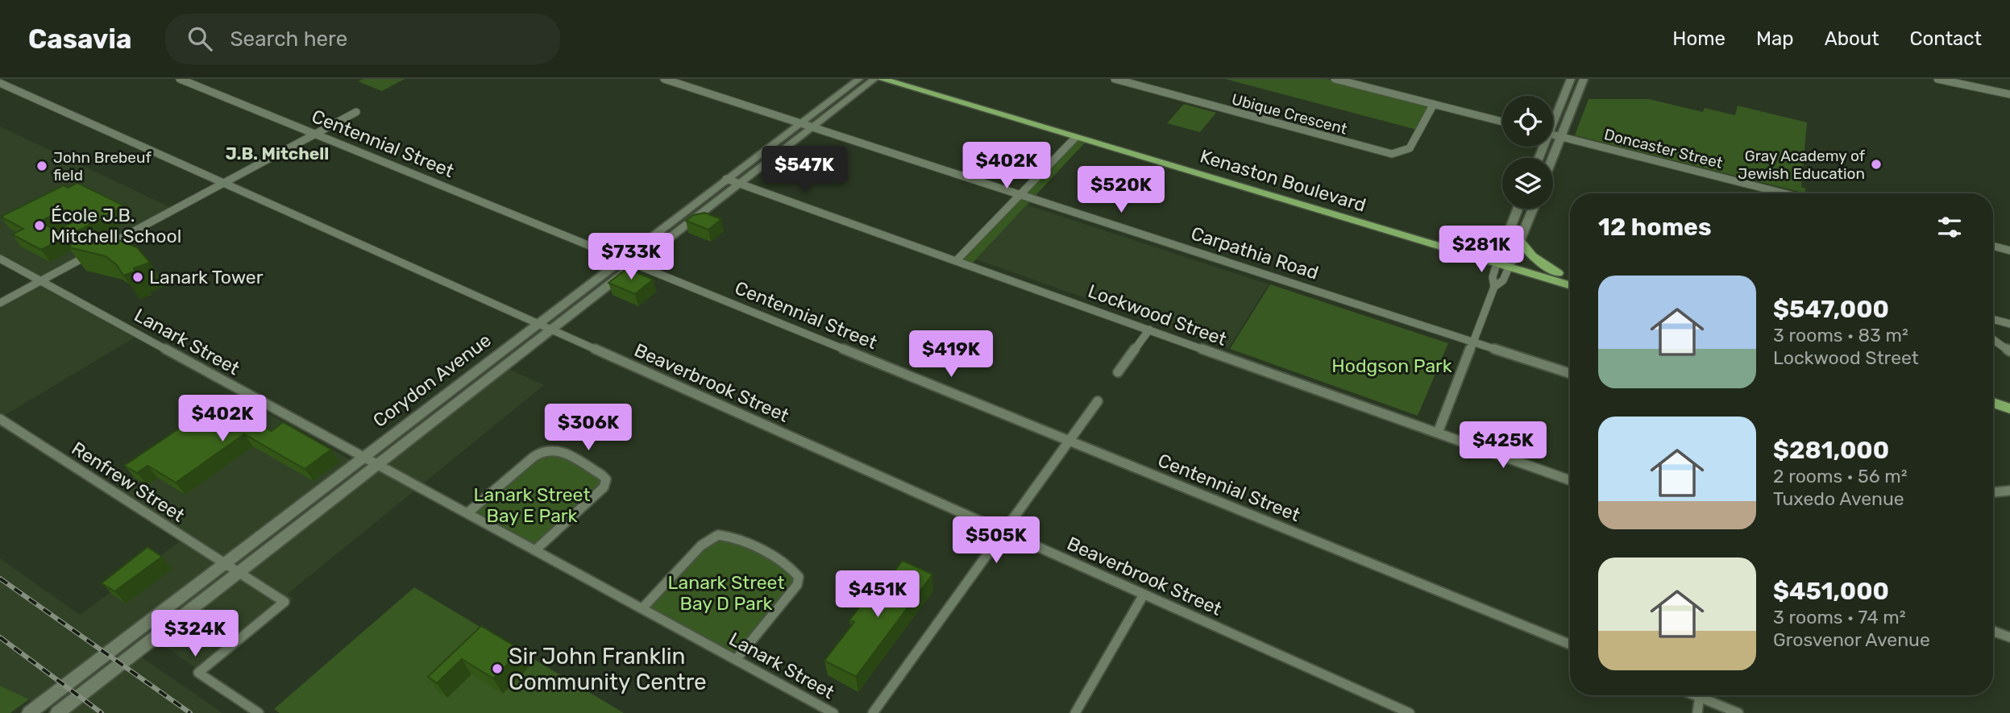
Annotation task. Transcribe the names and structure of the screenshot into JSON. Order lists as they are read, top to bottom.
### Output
{
  "streets": {
    "main road": ["Kenaston Boulevard", "Corydon Avenue"],
    "street": [
      "Ubique Crescent",
      "Centennial Street",
      "Doncaster Street",
      "Carpathia Road",
      "Lockwood Street",
      "Lanark Street",
      "Beaverbrook Street",
      "Renfrew Street"
    ]
  },
  "crossings": [
    ["Centennial Street", "Corydon Avenue"],
    ["Carpathia Road", "Corydon Avenue"],
    ["Lockwood Street", "Corydon Avenue"],
    ["Lanark Street", "Corydon Avenue"],
    ["Corydon Avenue", "Beaverbrook Street"],
    ["Corydon Avenue", "Renfrew Street"]
  ],
  "districts": ["J.B. Mitchell"],
  "parks": ["Hodgson Park", "Lanark Street Bay E Park", "Lanark Street Bay D Park"],
  "places": [
    "Gray Academy of Jewish Education",
    "John Brebeuf field",
    "École J.B. Mitchell School",
    "Lanark Tower",
    "Sir John Franklin Community Centre"
  ],
  "page": {
    "header": "Casavia",
    "search": "Search here",
    "nav": [
      "Home",
      "Map",
      "About",
      "Contact"
    ],
    "price": [
      "$402K",
      "$547K",
      "$520K",
      "$281K",
      "$733K",
      "$419K",
      "$402K",
      "$306K",
      "$425K",
      "$505K",
      "$451K",
      "$324K"
    ],
    "heading": "12 homes",
    "list": [
      {
        "name": "$547,000",
        "note": "3 rooms · 83 m² · Lockwood Street"
      },
      {
        "name": "$281,000",
        "note": "2 rooms · 56 m² · Tuxedo Avenue"
      },
      {
        "name": "$451,000",
        "note": "3 rooms · 74 m² · Grosvenor Avenue"
      }
    ]
  }
}
